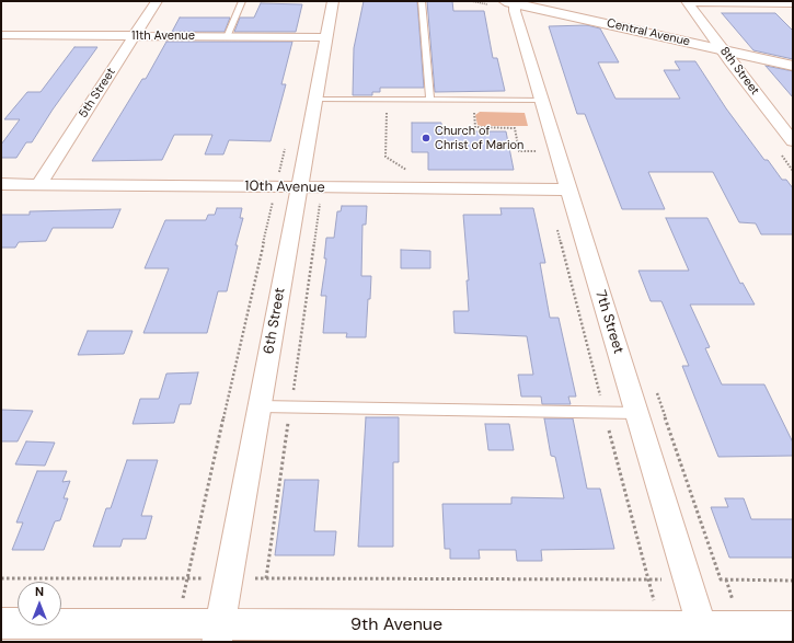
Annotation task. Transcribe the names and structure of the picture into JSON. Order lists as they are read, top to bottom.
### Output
{
  "streets": {
    "street": [
      "Central Avenue",
      "11th Avenue",
      "8th Street",
      "5th Street",
      "10th Avenue",
      "6th Street",
      "7th Street",
      "9th Avenue"
    ]
  },
  "crossings": [
    ["Central Avenue", "8th Street"],
    ["Central Avenue", "7th Street"],
    ["11th Avenue", "5th Street"],
    ["11th Avenue", "6th Street"],
    ["5th Street", "10th Avenue"],
    ["10th Avenue", "6th Street"],
    ["10th Avenue", "7th Street"],
    ["6th Street", "9th Avenue"],
    ["7th Street", "9th Avenue"]
  ],
  "places": ["Church of Christ of Marion"],
  "north": "top"
}
